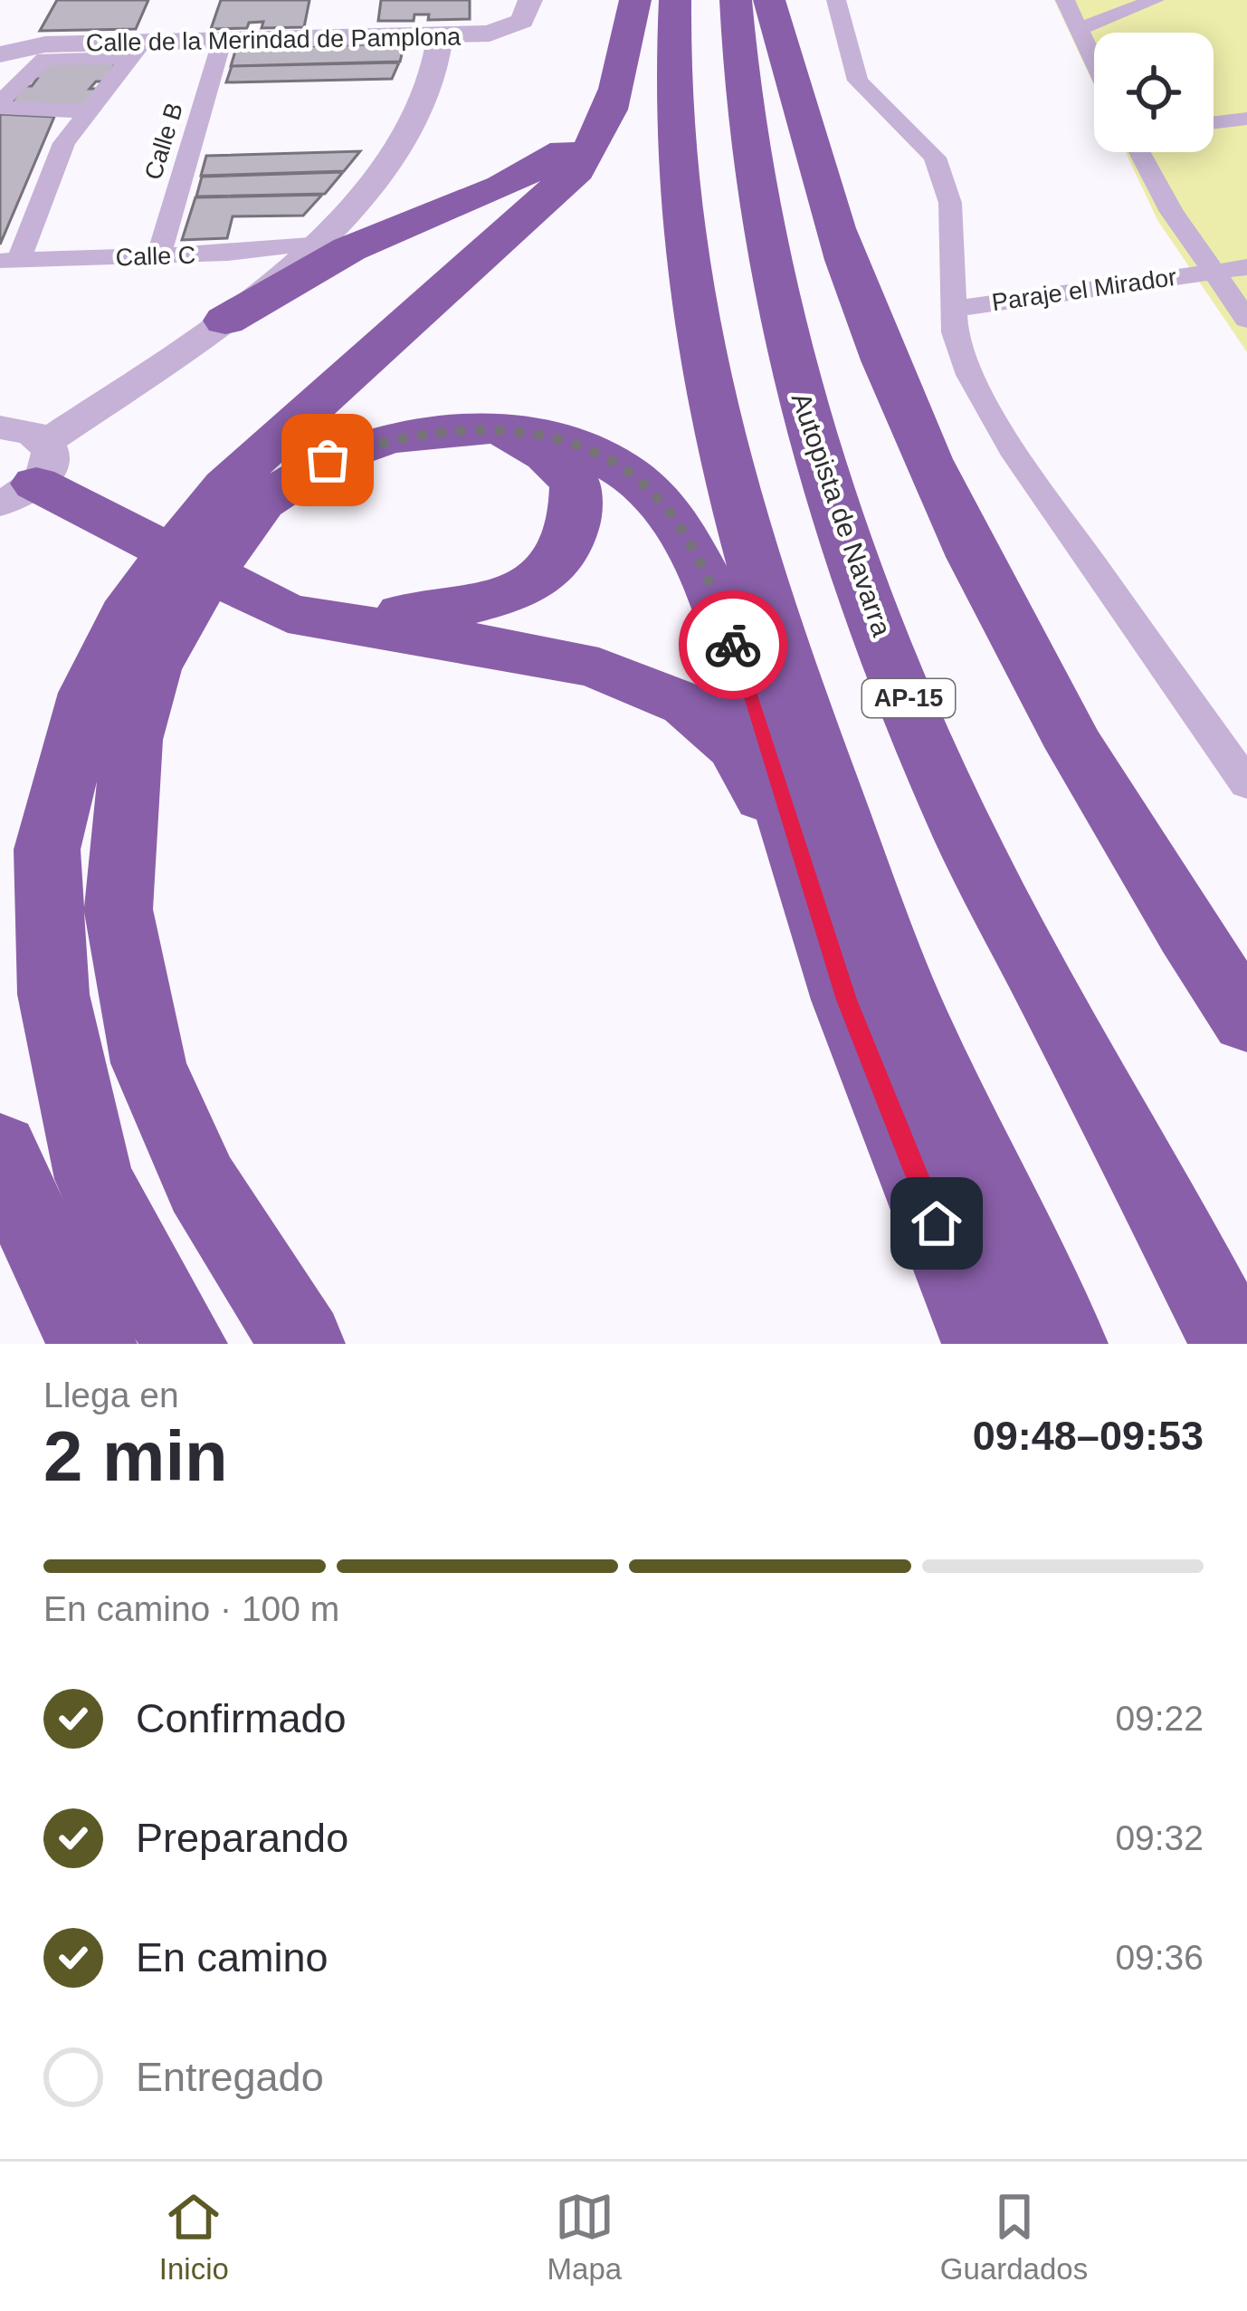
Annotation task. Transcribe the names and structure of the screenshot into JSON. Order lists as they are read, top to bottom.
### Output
{
  "streets": {
    "highway": ["Autopista de Navarra", "AP-15"],
    "street": [
      "Calle de la Merindad de Pamplona",
      "Calle B",
      "Calle C",
      "Paraje el Mirador"
    ]
  },
  "crossings": [
    ["Calle de la Merindad de Pamplona", "Calle B"],
    ["Calle B", "Calle C"]
  ],
  "page": {
    "heading": ["2 min", "Llega en", "09:48–09:53"],
    "bar": "En camino · 100 m",
    "list": [
      ["Confirmado", "09:22"],
      ["Preparando", "09:32"],
      ["En camino", "09:36"],
      "Entregado"
    ],
    "tabs": ["Inicio", "Mapa", "Guardados"]
  }
}
